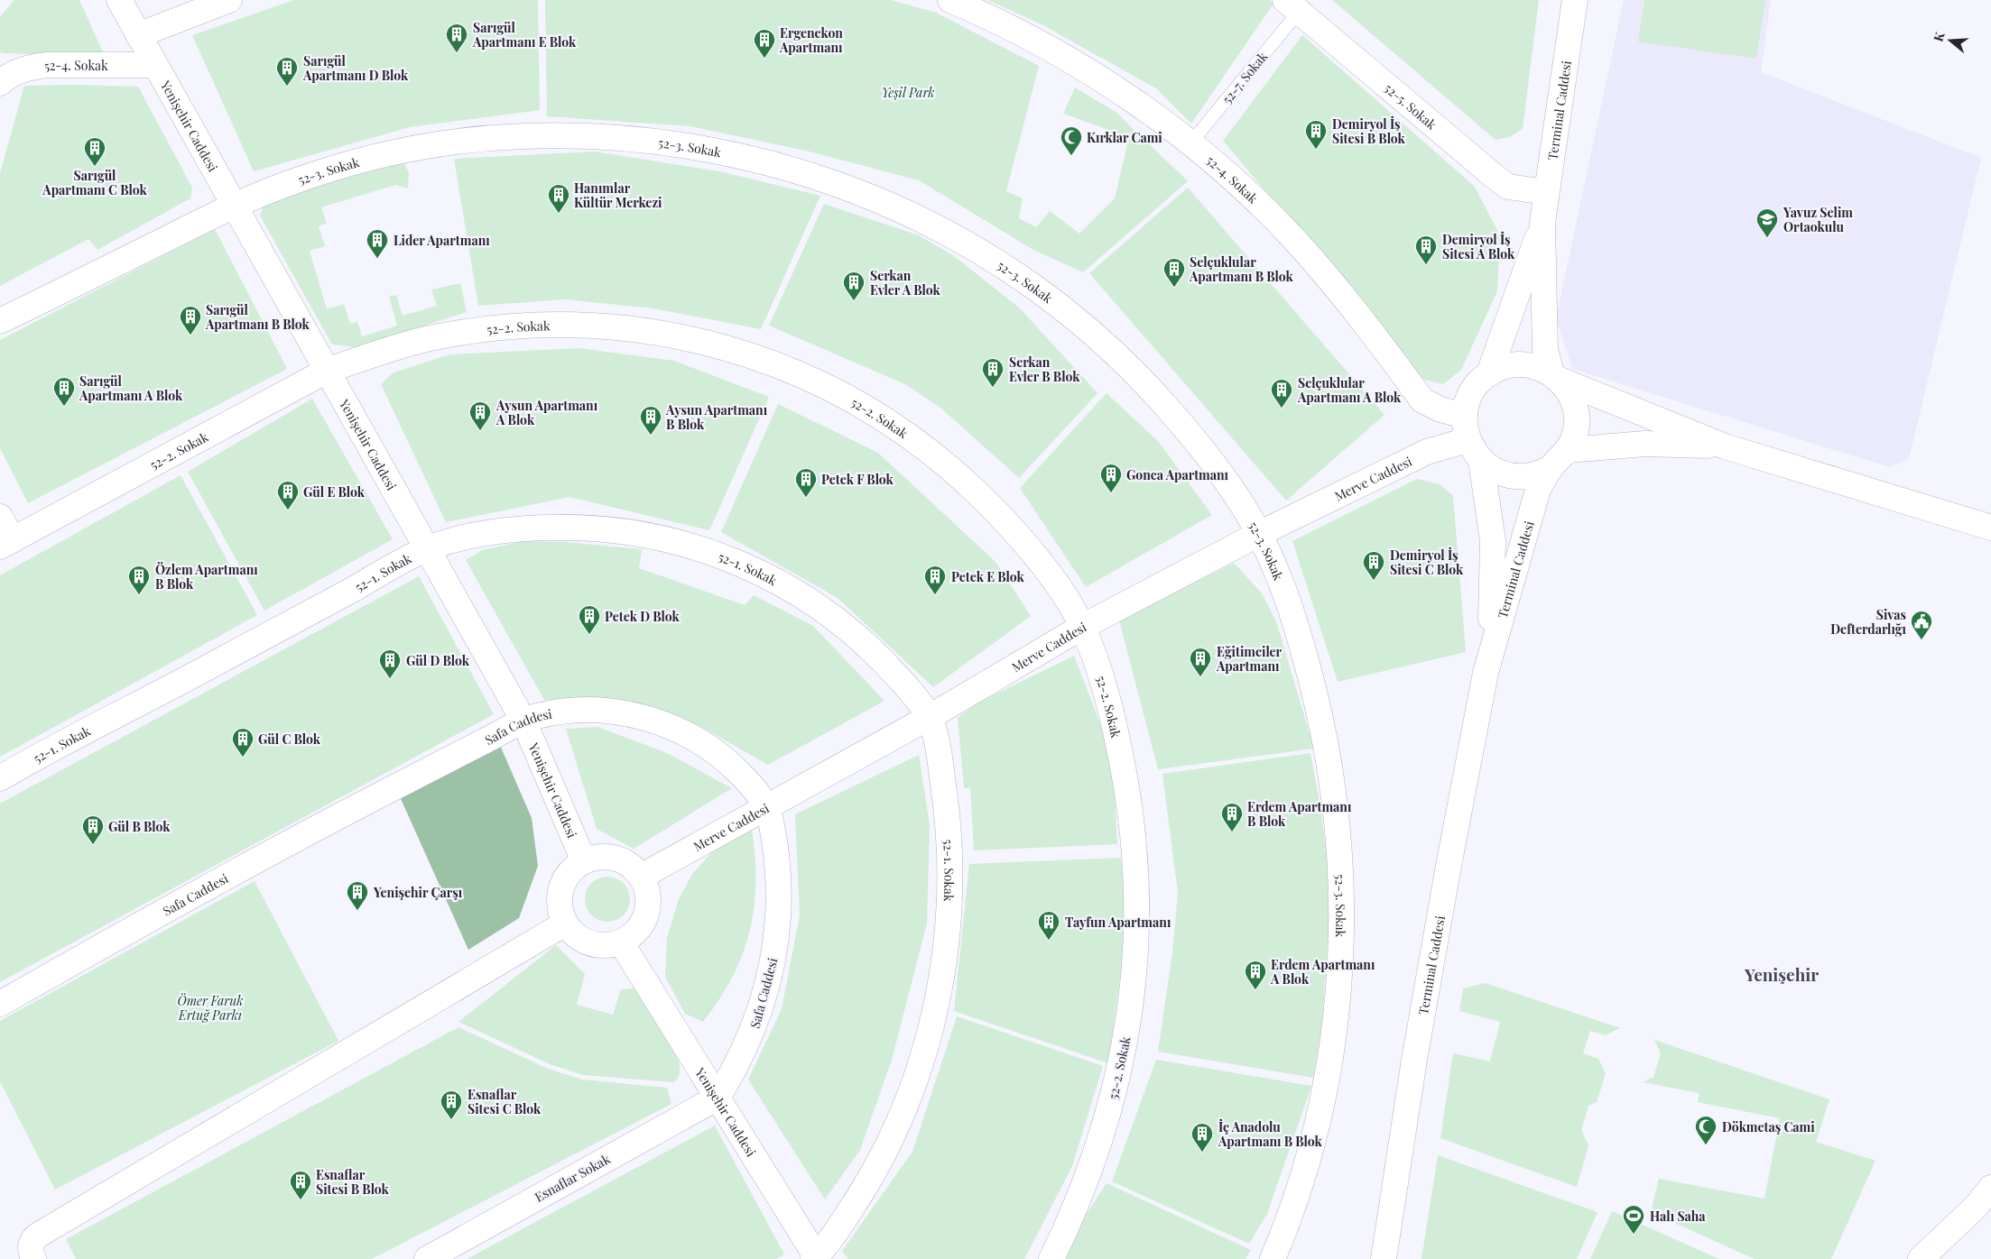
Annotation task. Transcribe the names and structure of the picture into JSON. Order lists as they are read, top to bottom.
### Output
{
  "streets": {
    "street": [
      "52-4. Sokak",
      "52-5. Sokak",
      "Terminal Caddesi",
      "Yenişehir Caddesi",
      "52-3. Sokak",
      "52-2. Sokak",
      "Merve Caddesi",
      "52-1. Sokak",
      "Safa Caddesi",
      "Esnaflar Sokak"
    ],
    "lane": ["52-7. Sokak"]
  },
  "crossings": [
    ["52-4. Sokak", "52-7. Sokak"],
    ["52-4. Sokak", "Terminal Caddesi"],
    ["52-4. Sokak", "Yenişehir Caddesi"],
    ["52-4. Sokak", "Merve Caddesi"],
    ["52-7. Sokak", "52-5. Sokak"],
    ["52-5. Sokak", "Terminal Caddesi"],
    ["Terminal Caddesi", "Merve Caddesi"],
    ["Yenişehir Caddesi", "52-3. Sokak"],
    ["Yenişehir Caddesi", "52-2. Sokak"],
    ["Yenişehir Caddesi", "Merve Caddesi"],
    ["Yenişehir Caddesi", "52-1. Sokak"],
    ["Yenişehir Caddesi", "Safa Caddesi"],
    ["Yenişehir Caddesi", "Esnaflar Sokak"],
    ["52-3. Sokak", "Merve Caddesi"],
    ["52-2. Sokak", "Merve Caddesi"],
    ["Merve Caddesi", "52-1. Sokak"],
    ["Merve Caddesi", "Safa Caddesi"],
    ["Safa Caddesi", "Esnaflar Sokak"]
  ],
  "districts": ["Yenişehir"],
  "parks": ["Yeşil Park", "Ömer Faruk Ertuğ Parkı"],
  "places": {
    "building": [
      "Sarıgül Apartmanı E Blok",
      "Ergenekon Apartmanı",
      "Sarıgül Apartmanı D Blok",
      "Demiryol İş Sitesi B Blok",
      "Sarıgül Apartmanı C Blok",
      "Hanımlar Kültür Merkezi",
      "Lider Apartmanı",
      "Demiryol İş Sitesi A Blok",
      "Selçuklular Apartmanı B Blok",
      "Serkan Evler A Blok",
      "Sarıgül Apartmanı B Blok",
      "Serkan Evler B Blok",
      "Sarıgül Apartmanı A Blok",
      "Selçuklular Apartmanı A Blok",
      "Aysun Apartmanı A Blok",
      "Aysun Apartmanı B Blok",
      "Gonca Apartmanı",
      "Petek F Blok",
      "Gül E Blok",
      "Demiryol İş Sitesi C Blok",
      "Özlem Apartmanı B Blok",
      "Petek E Blok",
      "Petek D Blok",
      "Eğitimciler Apartmanı",
      "Gül D Blok",
      "Gül C Blok",
      "Erdem Apartmanı B Blok",
      "Gül B Blok",
      "Yenişehir Çarşı",
      "Tayfun Apartmanı",
      "Erdem Apartmanı A Blok",
      "Esnaflar Sitesi C Blok",
      "İç Anadolu Apartmanı B Blok",
      "Esnaflar Sitesi B Blok"
    ],
    "mosque": ["Kırklar Cami", "Dökmetaş Cami"],
    "school or university": ["Yavuz Selim Ortaokulu"],
    "public building": ["Sivas Defterdarlığı"],
    "sports": ["Halı Saha"]
  },
  "north": "left"
}
